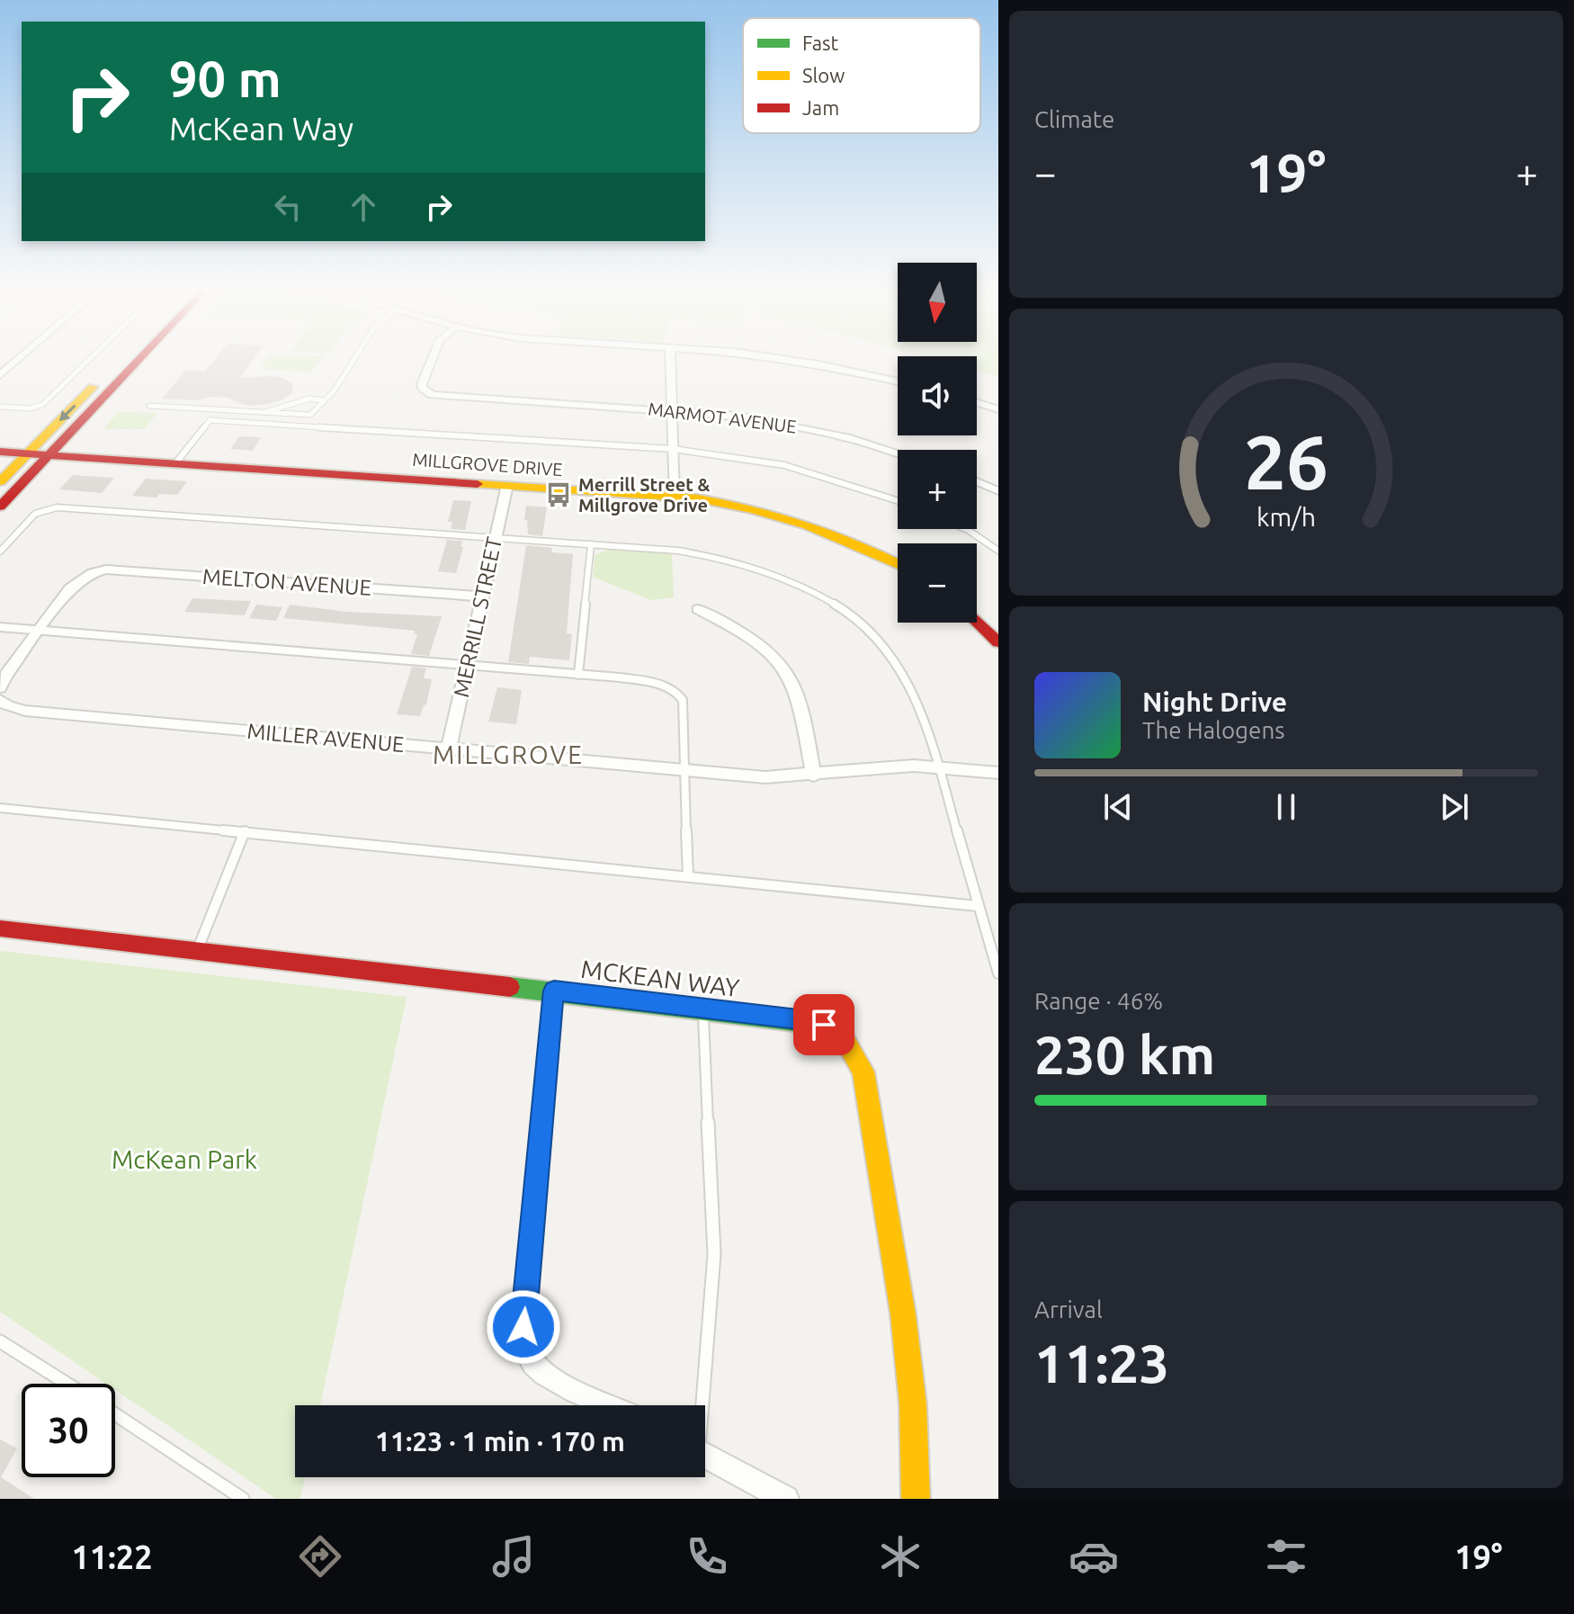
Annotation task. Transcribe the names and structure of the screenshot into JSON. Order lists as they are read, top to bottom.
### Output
{
  "streets": {
    "street": [
      "MARMOT AVENUE",
      "MILLGROVE DRIVE",
      "MELTON AVENUE",
      "MERRILL STREET",
      "MILLER AVENUE",
      "MCKEAN WAY"
    ]
  },
  "crossings": [
    ["MILLGROVE DRIVE", "MERRILL STREET"],
    ["MELTON AVENUE", "MERRILL STREET"],
    ["MERRILL STREET", "MILLER AVENUE"]
  ],
  "districts": ["MILLGROVE"],
  "parks": ["McKean Park"],
  "places": {
    "bus stop": ["Merrill Street & Millgrove Drive"]
  },
  "legend": ["Fast", "Slow", "Jam"],
  "north": "bottom",
  "page": {
    "tile": [
      "Climate",
      ["Range · 46%", "230 km"],
      ["Arrival", "11:23"]
    ],
    "turn": ["90 m", "McKean Way"],
    "heat": ["−", "19°", "+"],
    "map_buttons": ["+", "−"],
    "song": ["Night Drive", "The Halogens"],
    "limit": "30",
    "trip": "11:23 · 1 min · 170 m",
    "tabs": ["11:22", "19°"],
    "gauge": ["26", "km/h"]
  }
}
